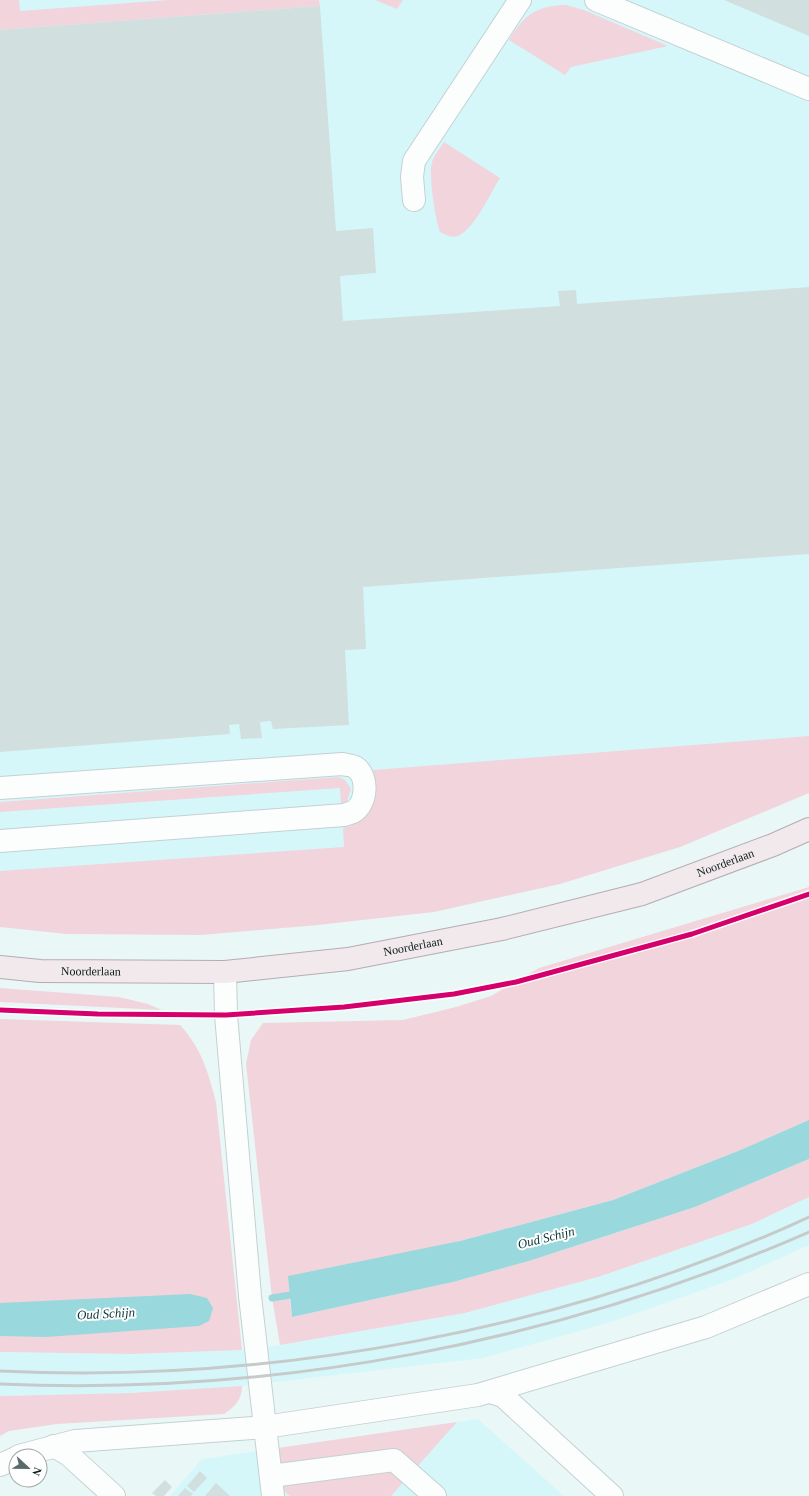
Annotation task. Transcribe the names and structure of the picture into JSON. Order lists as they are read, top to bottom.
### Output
{
  "streets": {
    "main road": ["Noorderlaan"]
  },
  "water": ["Oud Schijn"],
  "north": "right"
}
